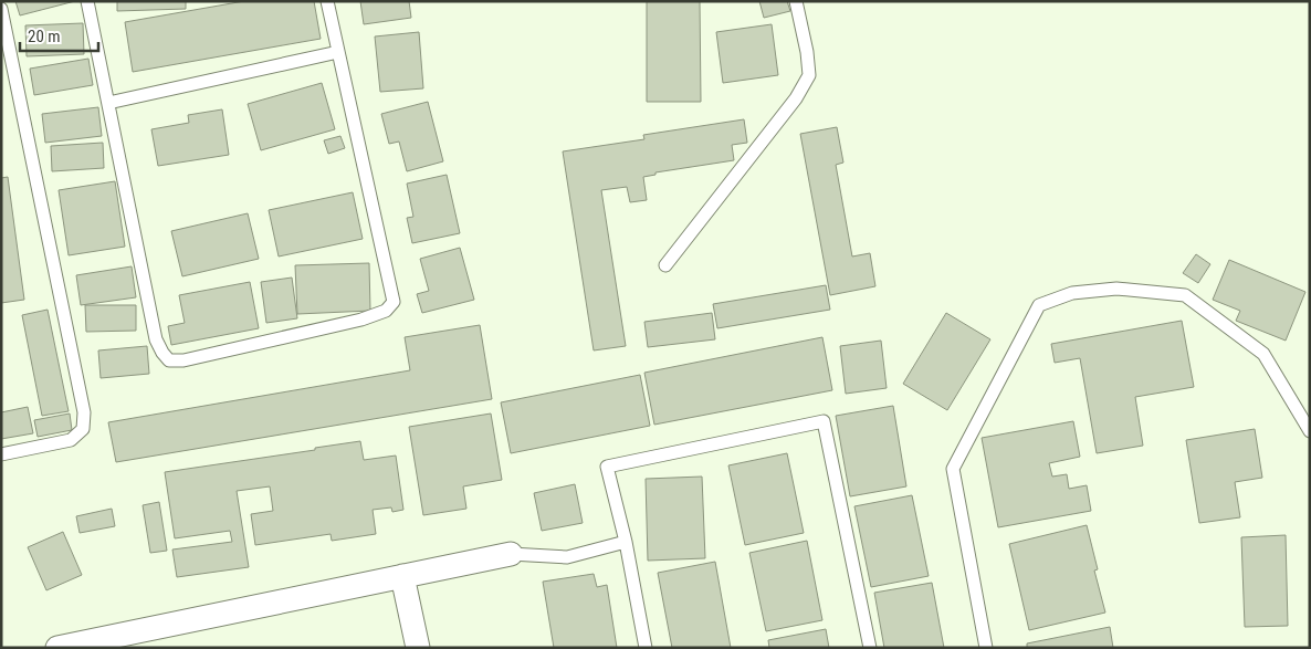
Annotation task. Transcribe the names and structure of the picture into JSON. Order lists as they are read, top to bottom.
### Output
{
  "scale_bar": "20 m"
}
